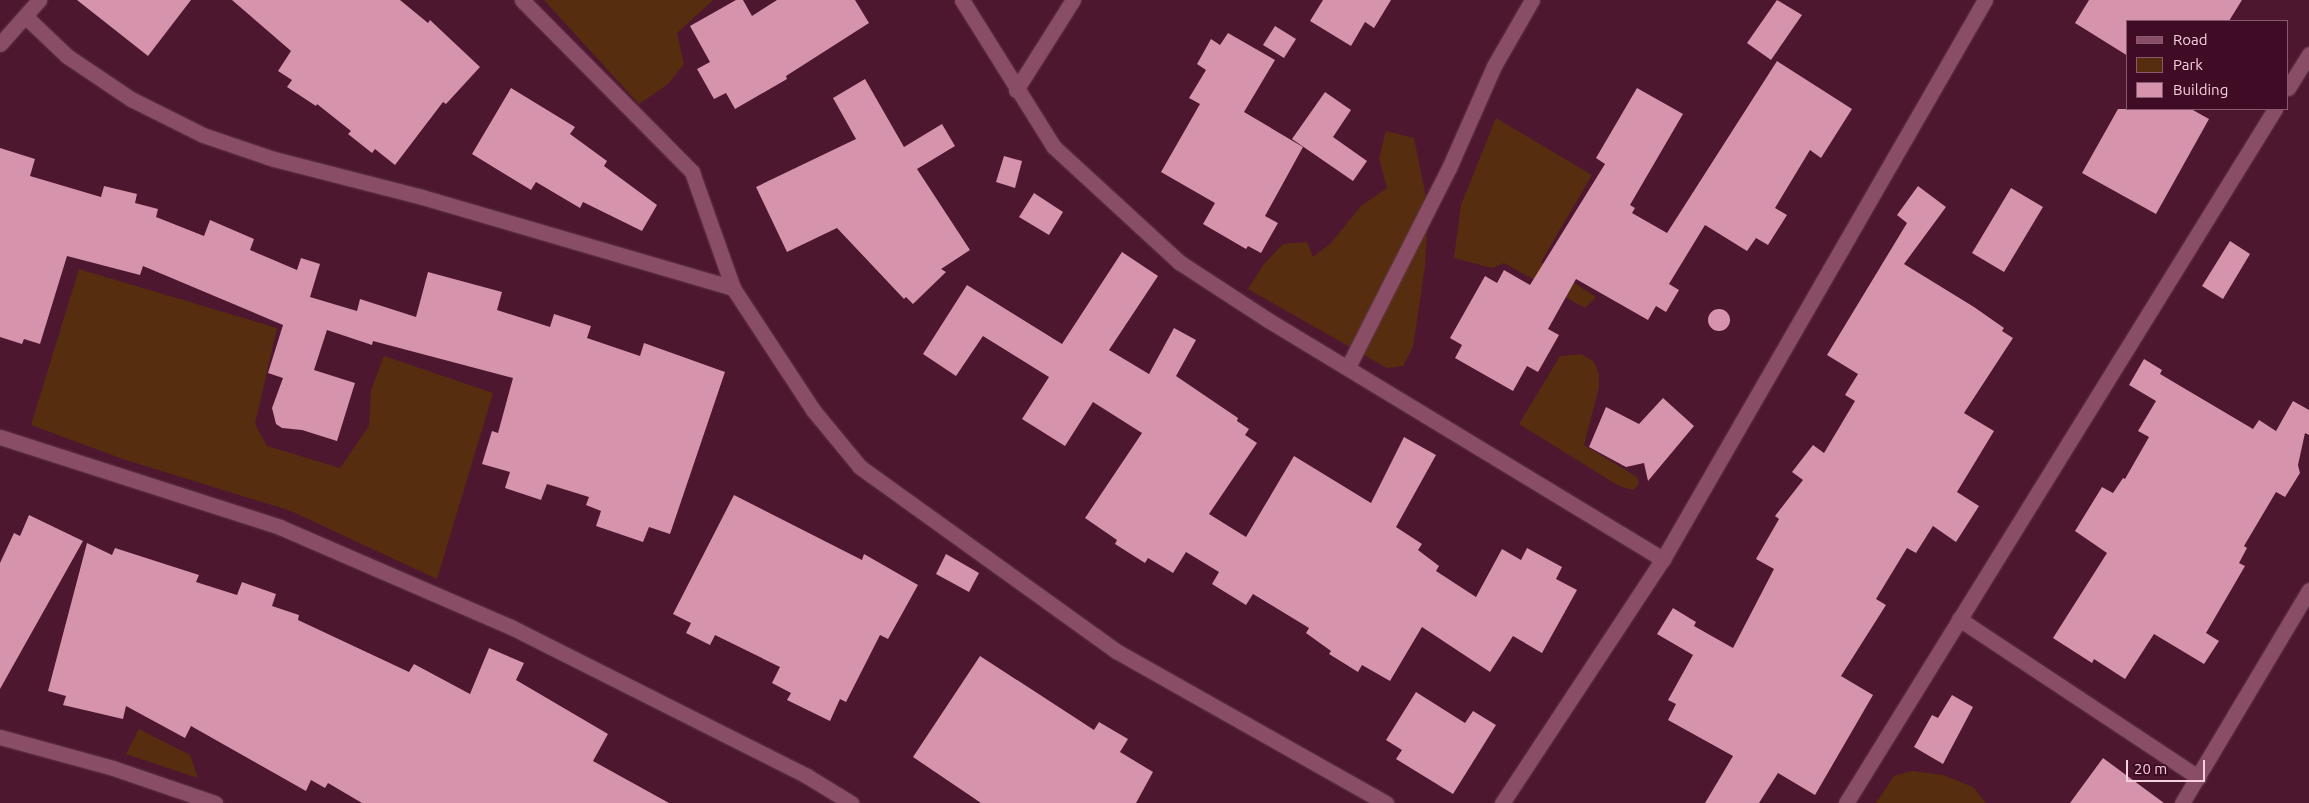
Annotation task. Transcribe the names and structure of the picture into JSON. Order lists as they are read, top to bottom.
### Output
{
  "legend": ["Road", "Park", "Building"],
  "scale_bar": "20 m"
}
